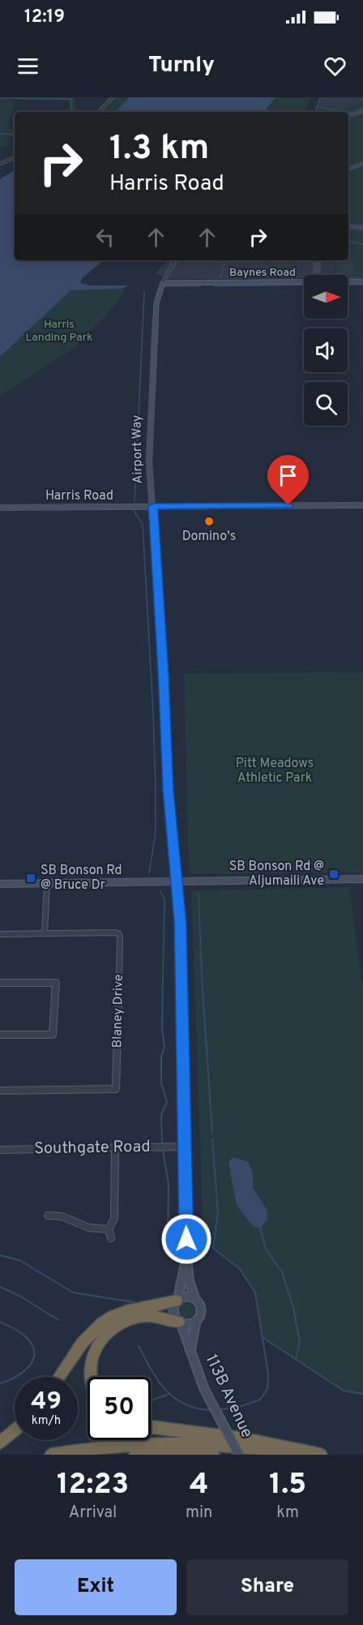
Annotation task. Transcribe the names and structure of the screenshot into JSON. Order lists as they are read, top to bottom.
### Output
{
  "streets": {
    "main road": [
      "Baynes Road",
      "Airport Way",
      "Harris Road",
      "113B Avenue"
    ],
    "street": ["Blaney Drive", "Southgate Road"]
  },
  "crossings": [
    ["Baynes Road", "Airport Way"],
    ["Airport Way", "Harris Road"],
    ["Airport Way", "Southgate Road"],
    ["Airport Way", "113B Avenue"]
  ],
  "parks": ["Harris Landing Park", "Pitt Meadows Athletic Park"],
  "places": {
    "other": ["Domino's"],
    "transit": ["SB Bonson Rd @ Aljumaili Ave", "SB Bonson Rd @ Bruce Dr"]
  },
  "north": "right",
  "page": {
    "status": "12:19",
    "header": "Turnly",
    "turn": ["1.3 km", "Harris Road"],
    "speed": "49 km/h",
    "limit": "50",
    "eta": [
      "12:23",
      "Arrival",
      "4",
      "min",
      "1.5",
      "km"
    ],
    "buttons": ["Exit", "Share"]
  }
}
